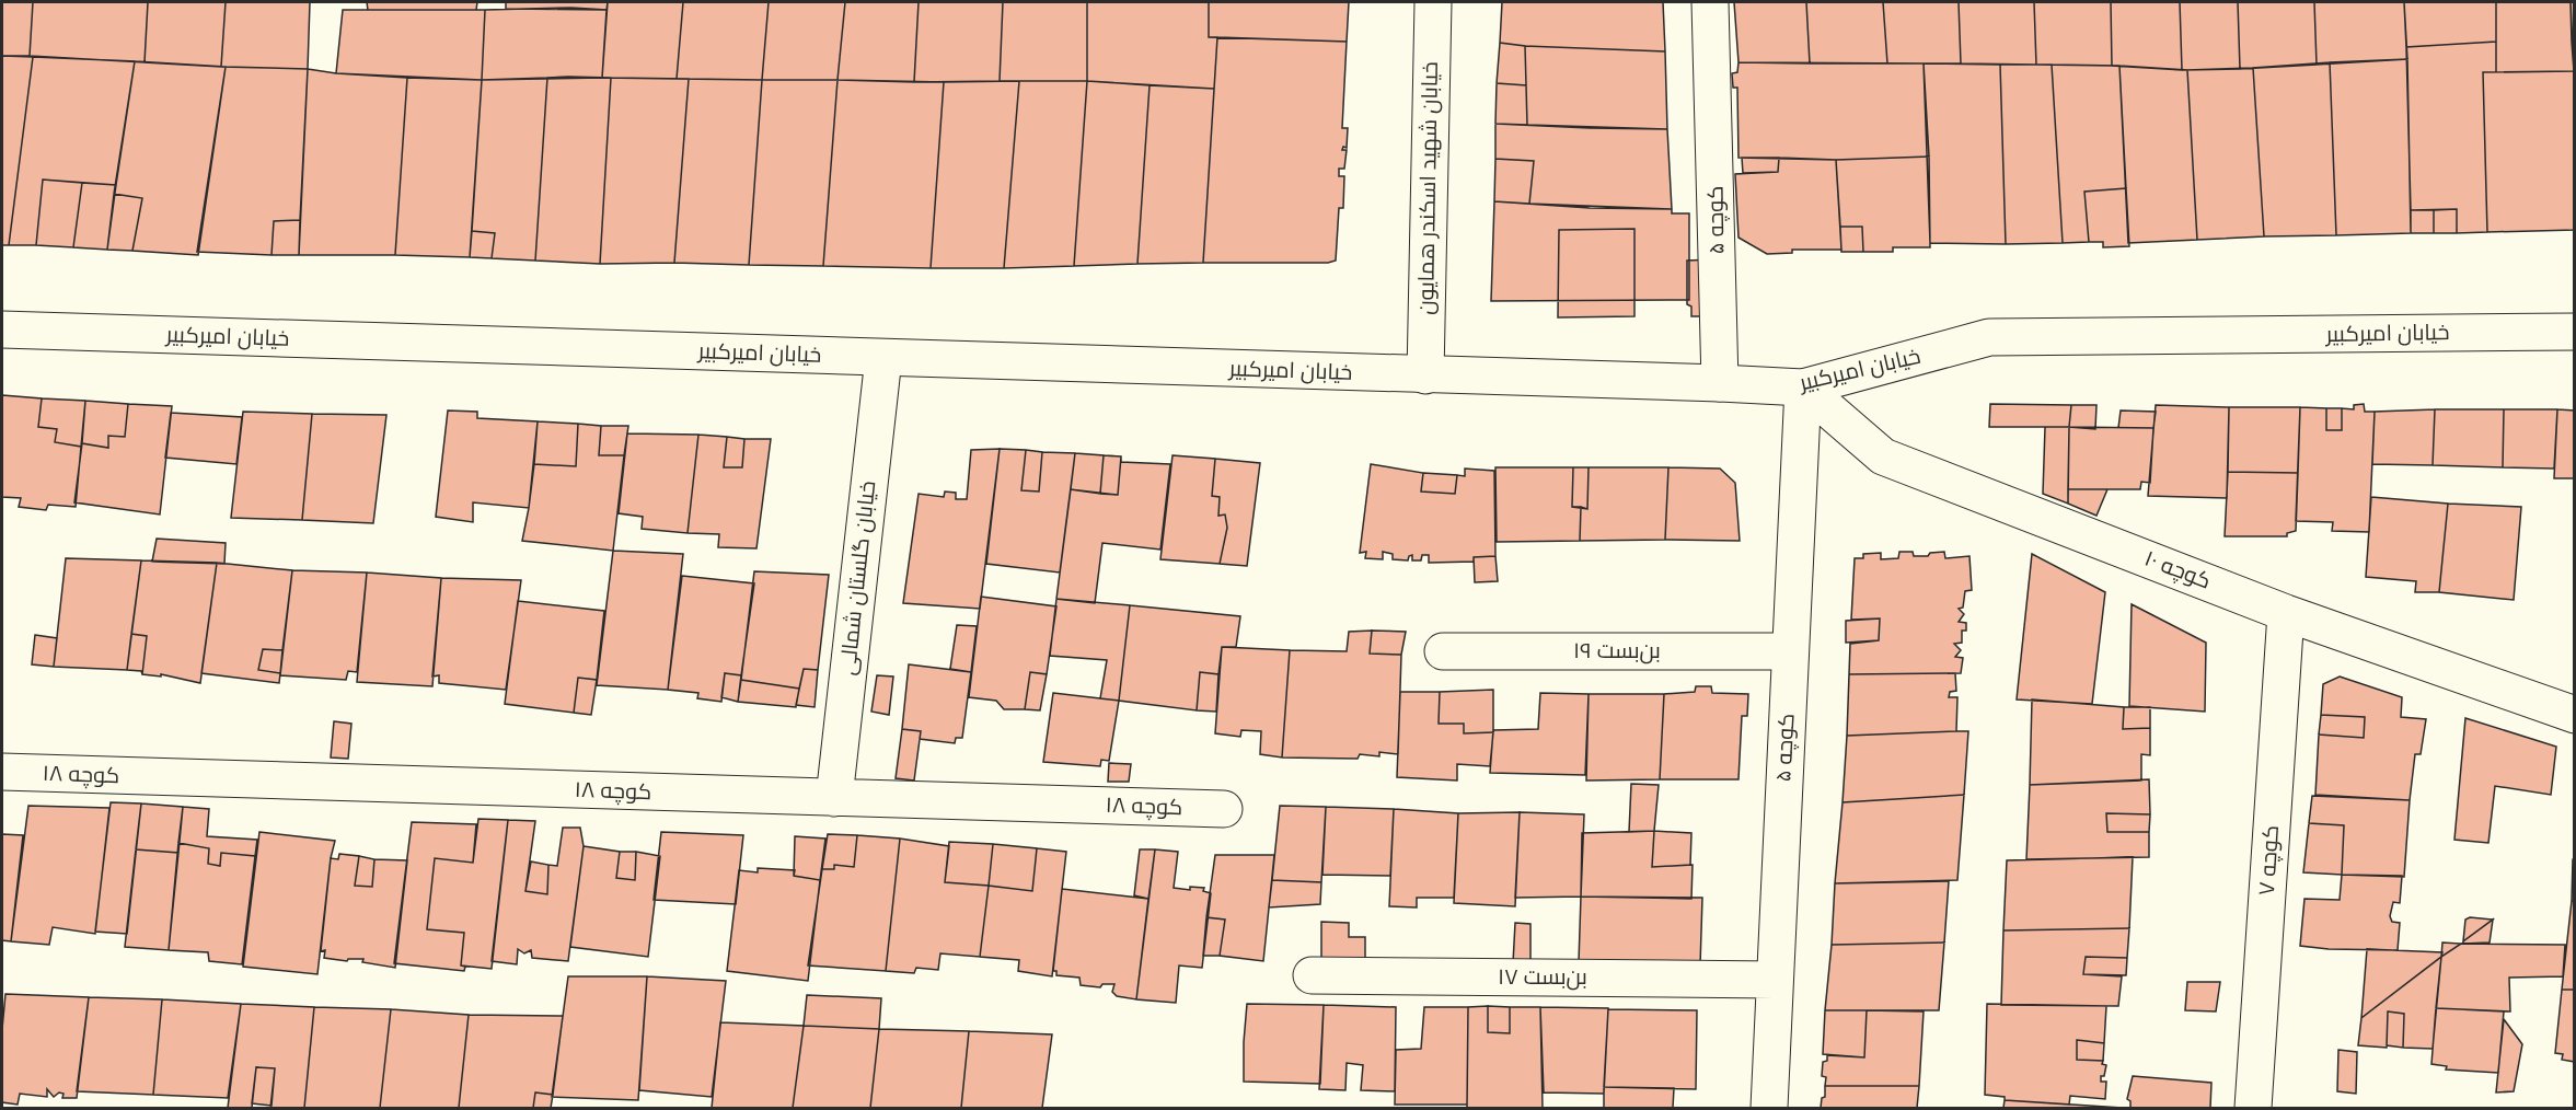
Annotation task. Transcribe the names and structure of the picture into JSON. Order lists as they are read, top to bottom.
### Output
{
  "streets": {
    "street": [
      "خیابان شهید اسکندر همایون",
      "کوچه ۵",
      "خیابان امیرکبیر",
      "کوچه ۱۰",
      "خیابان گلستان شمالی",
      "بن‌بست ۱۹",
      "کوچه ۱۸",
      "کوچه ۷",
      "بن‌بست ۱۷"
    ]
  },
  "crossings": [
    ["خیابان شهید اسکندر همایون", "خیابان امیرکبیر"],
    ["کوچه ۵", "خیابان امیرکبیر"],
    ["کوچه ۵", "کوچه ۱۰"],
    ["کوچه ۵", "بن‌بست ۱۹"],
    ["کوچه ۵", "بن‌بست ۱۷"],
    ["خیابان امیرکبیر", "کوچه ۱۰"],
    ["خیابان امیرکبیر", "خیابان گلستان شمالی"],
    ["کوچه ۱۰", "کوچه ۷"],
    ["خیابان گلستان شمالی", "کوچه ۱۸"]
  ]
}
